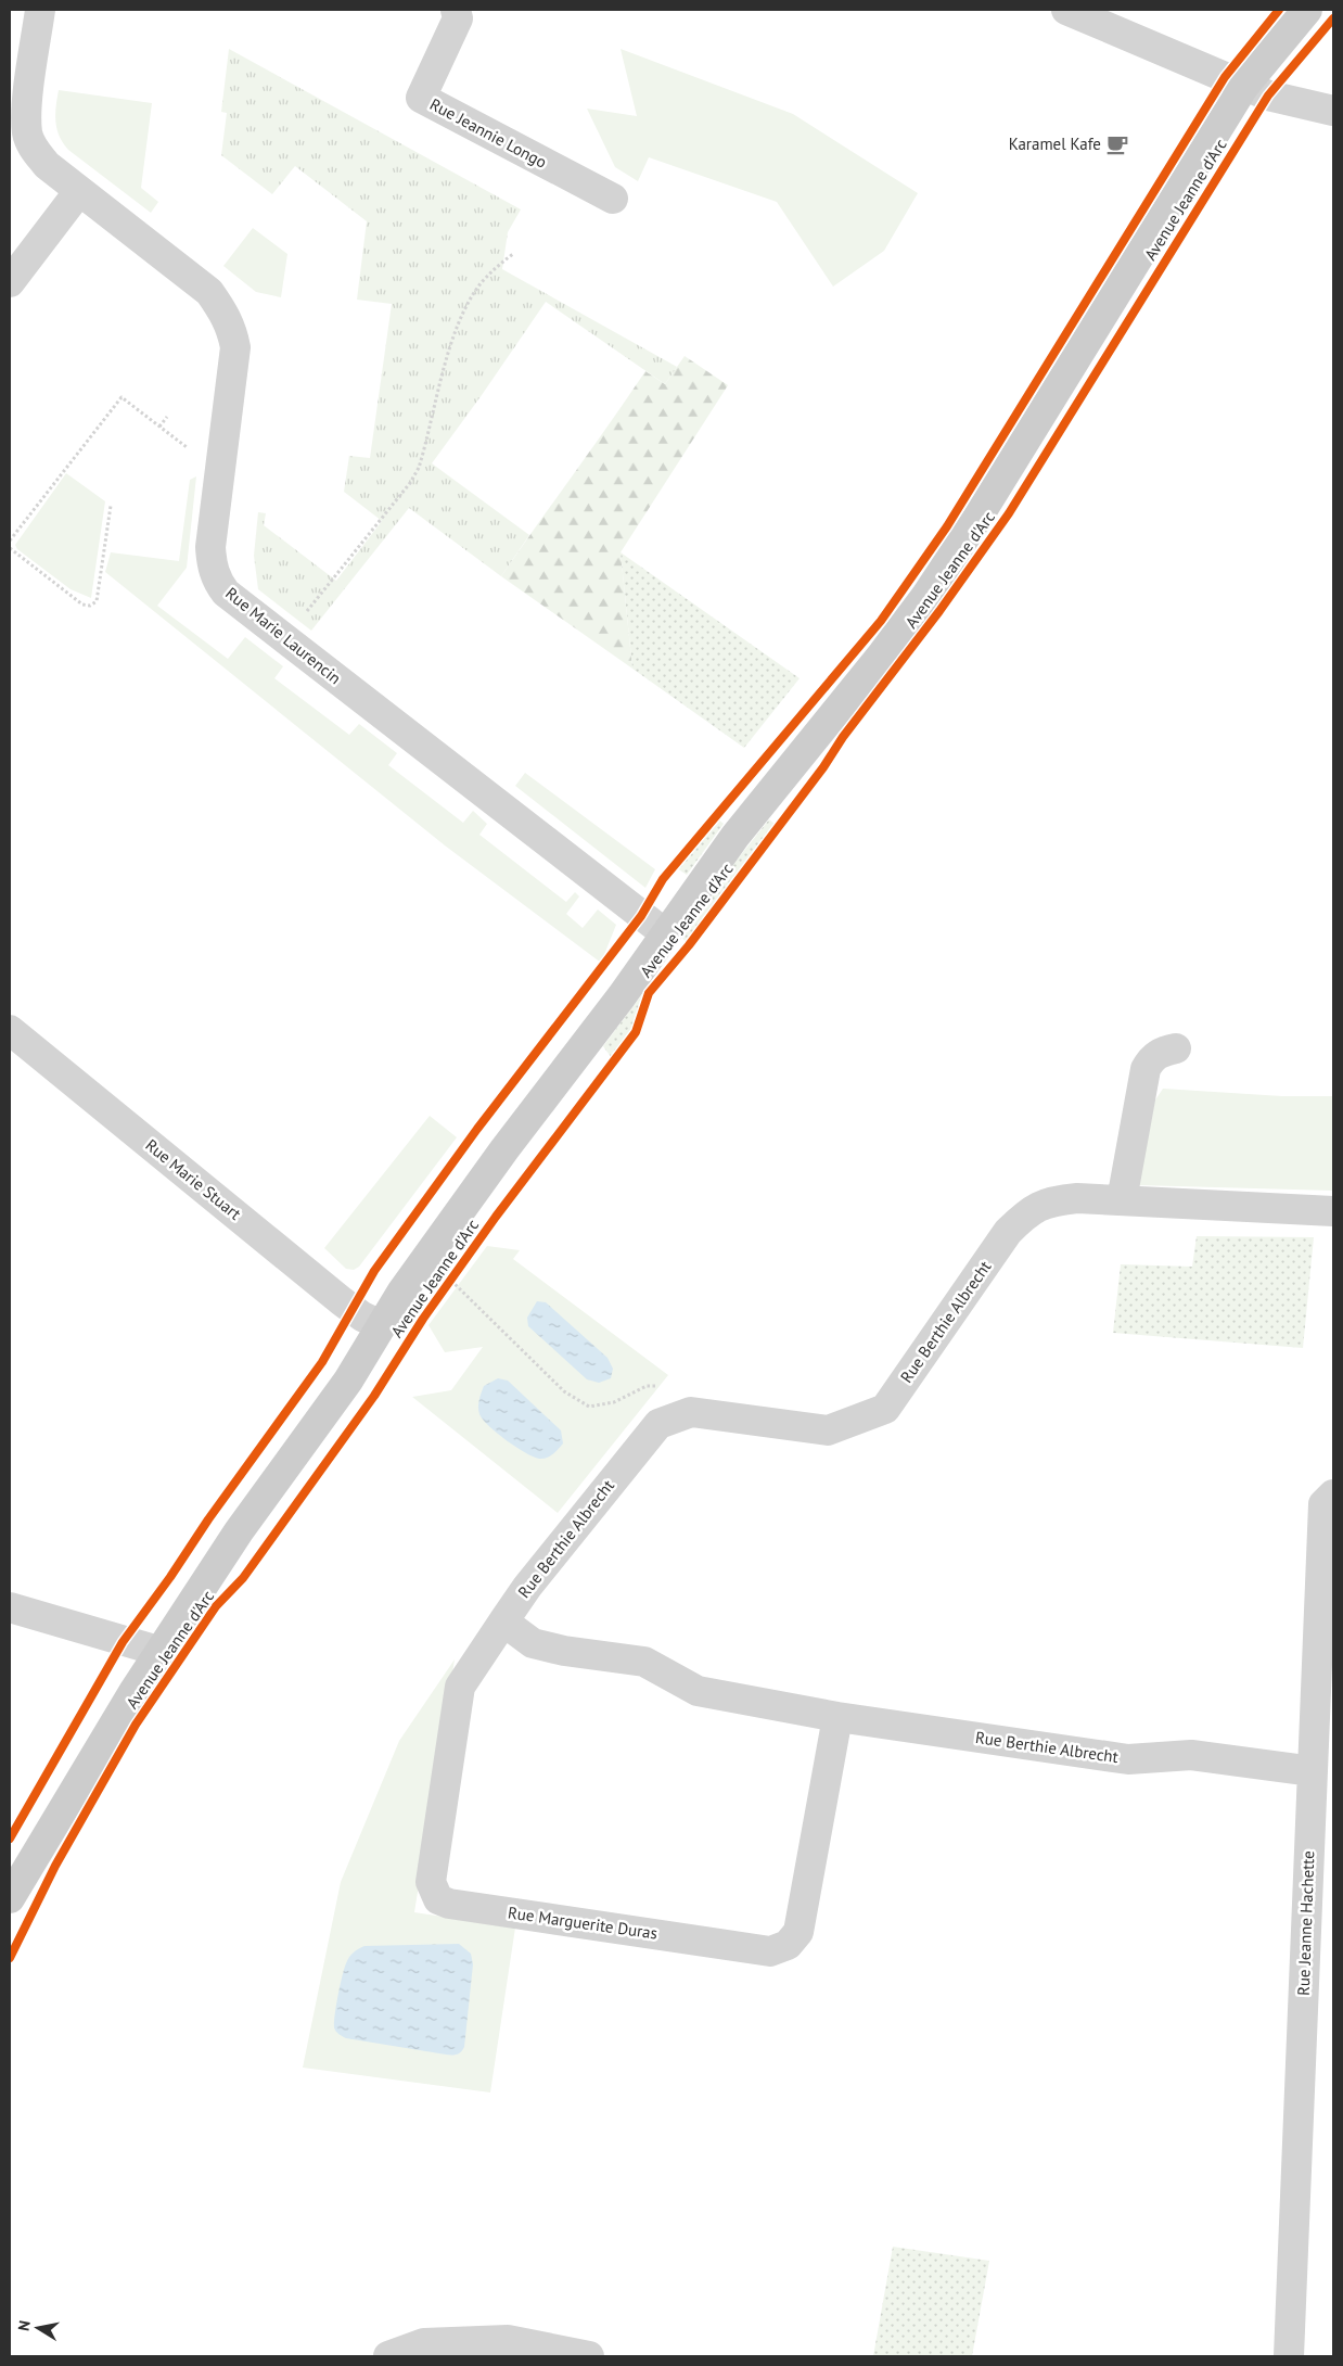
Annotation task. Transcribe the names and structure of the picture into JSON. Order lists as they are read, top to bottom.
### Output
{
  "streets": {
    "street": [
      "Rue Jeannie Longo",
      "Avenue Jeanne d'Arc",
      "Rue Marie Laurencin",
      "Rue Marie Stuart",
      "Rue Berthie Albrecht",
      "Rue Marguerite Duras",
      "Rue Jeanne Hachette"
    ]
  },
  "crossings": [
    ["Avenue Jeanne d'Arc", "Rue Marie Laurencin"],
    ["Avenue Jeanne d'Arc", "Rue Marie Stuart"],
    ["Rue Berthie Albrecht", "Rue Marguerite Duras"],
    ["Rue Berthie Albrecht", "Rue Jeanne Hachette"]
  ],
  "places": {
    "cafe": ["Karamel Kafe"]
  },
  "north": "left"
}
